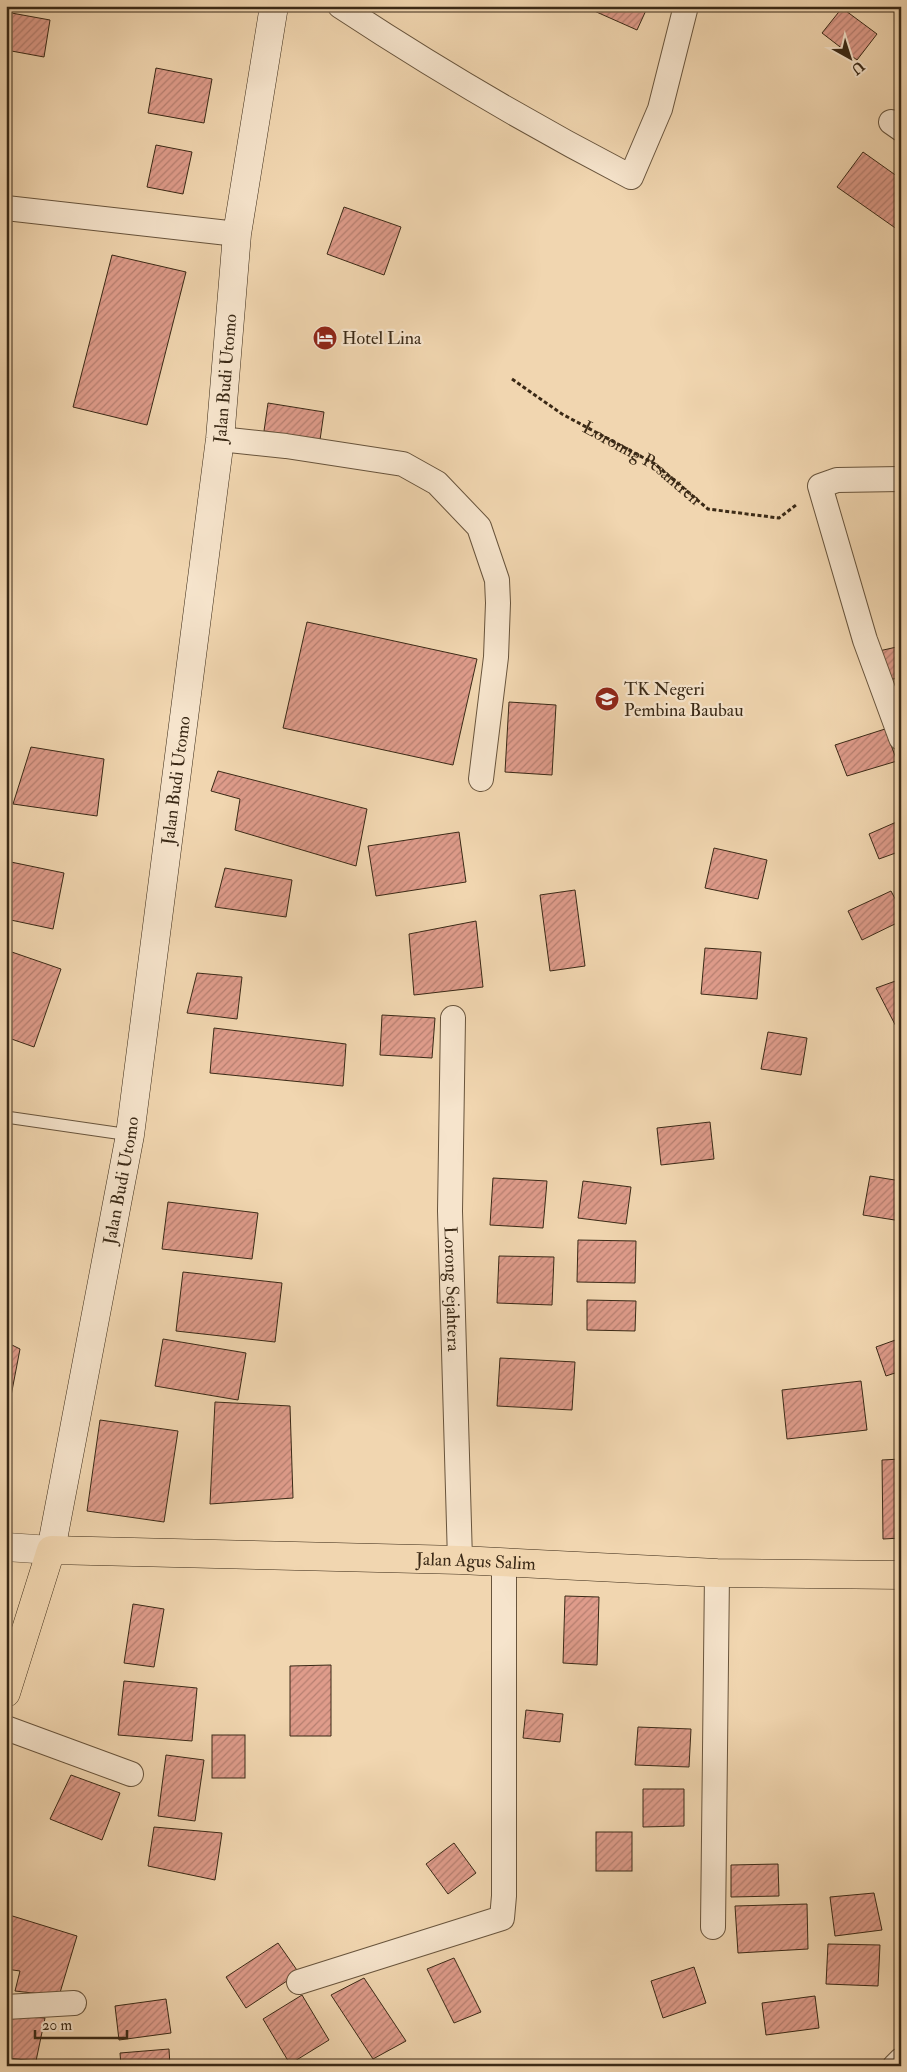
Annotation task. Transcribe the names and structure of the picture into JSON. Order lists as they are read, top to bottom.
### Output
{
  "streets": {
    "main road": ["Jalan Budi Utomo", "Jalan Agus Salim"],
    "street": ["Lorong Sejahtera"],
    "path": ["Loronng Pesantren"]
  },
  "crossings": [
    ["Jalan Budi Utomo", "Jalan Agus Salim"],
    ["Lorong Sejahtera", "Jalan Agus Salim"]
  ],
  "places": {
    "hotel": ["Hotel Lina"],
    "school or university": ["TK Negeri Pembina Baubau"]
  },
  "scale_bar": "20 m",
  "north": "bottom right"
}
